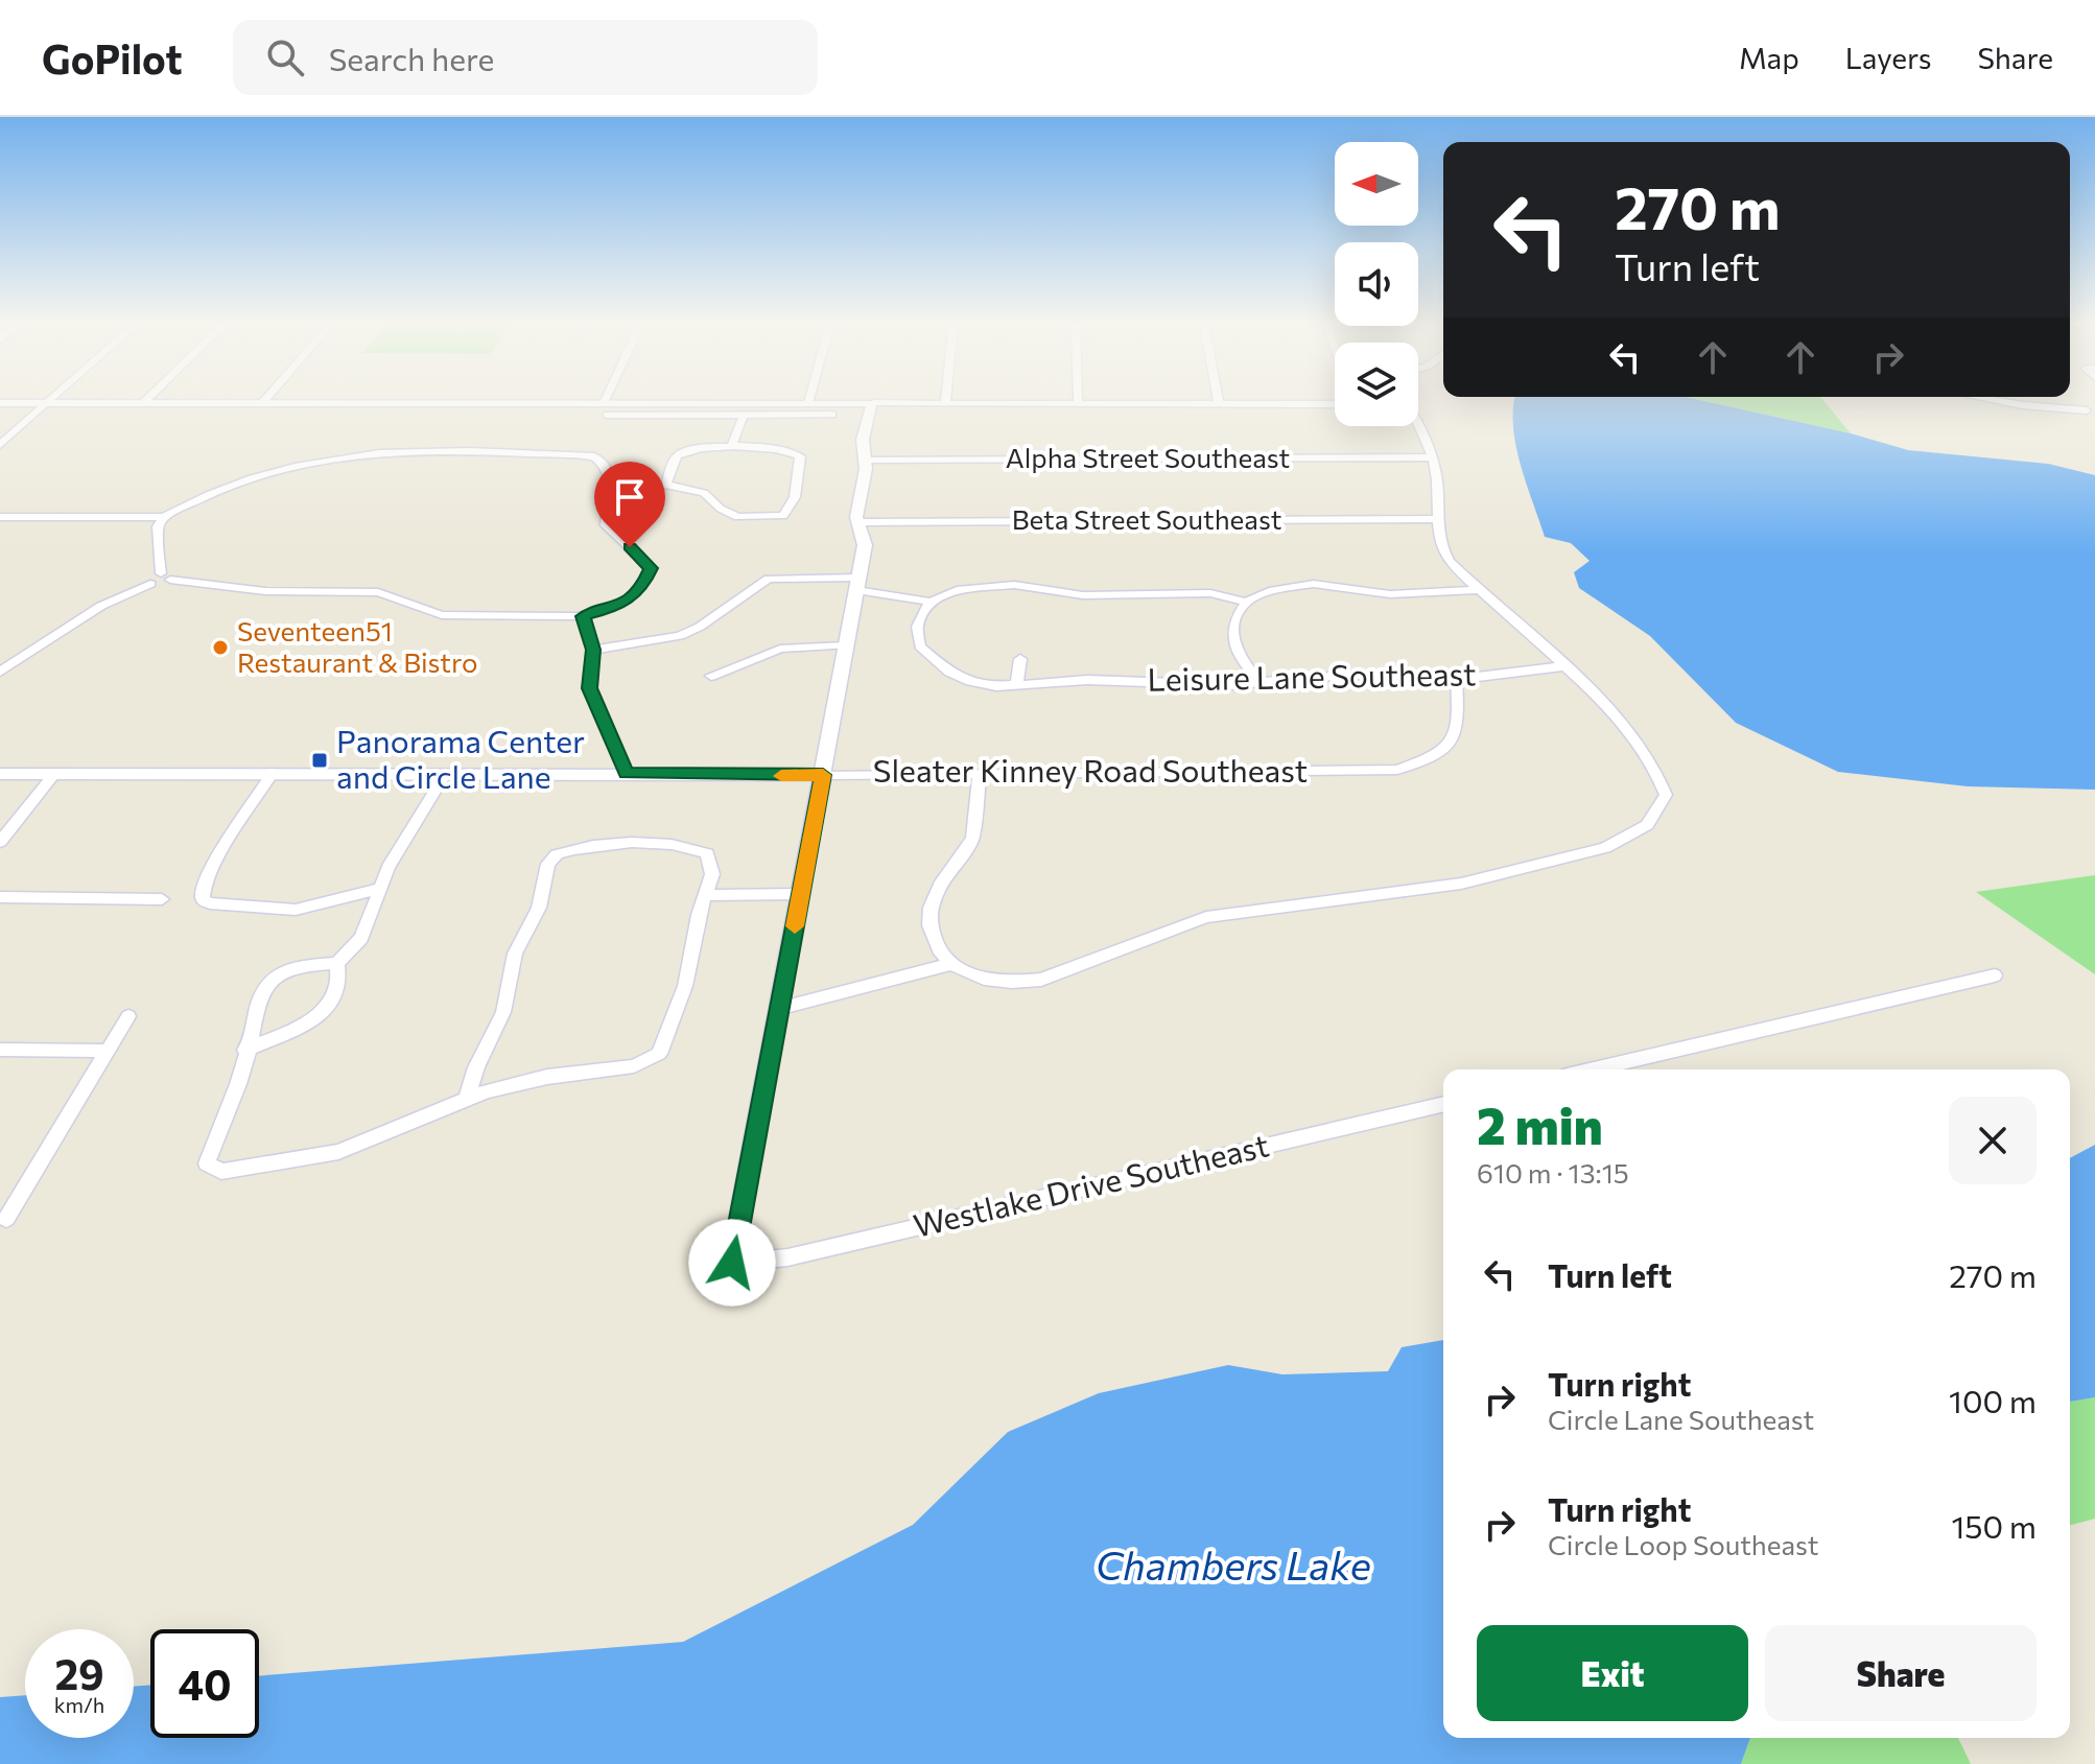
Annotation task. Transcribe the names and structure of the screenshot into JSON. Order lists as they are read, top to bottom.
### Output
{
  "streets": {
    "street": [
      "Alpha Street Southeast",
      "Beta Street Southeast",
      "Leisure Lane Southeast",
      "Sleater Kinney Road Southeast",
      "Westlake Drive Southeast"
    ]
  },
  "crossings": [
    ["Leisure Lane Southeast", "Sleater Kinney Road Southeast"]
  ],
  "water": ["Chambers Lake"],
  "places": {
    "other": ["Seventeen51 Restaurant & Bistro"],
    "transit": ["Panorama Center and Circle Lane"]
  },
  "north": "left",
  "page": {
    "header": "GoPilot",
    "search": "Search here",
    "nav": ["Map", "Layers", "Share"],
    "turn": ["270 m", "Turn left"],
    "heading": ["2 min", "610 m · 13:15"],
    "list": [
      {
        "name": "Turn left",
        "value": "270 m"
      },
      {
        "name": "Turn right",
        "note": "Circle Lane Southeast",
        "value": "100 m"
      },
      {
        "name": "Turn right",
        "note": "Circle Loop Southeast",
        "value": "150 m"
      }
    ],
    "buttons": ["Exit", "Share"],
    "speed": "29 km/h",
    "limit": "40"
  }
}
